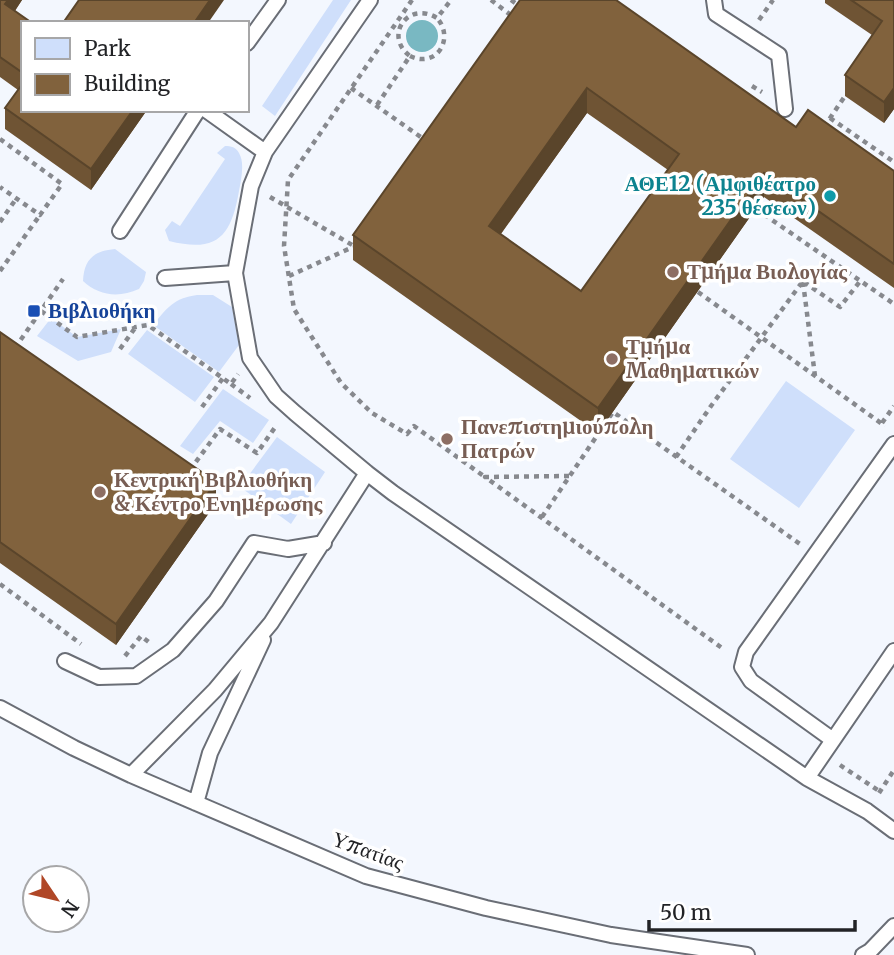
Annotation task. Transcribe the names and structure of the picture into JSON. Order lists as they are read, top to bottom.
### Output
{
  "streets": {
    "lane": ["Υπατίας"]
  },
  "places": {
    "other": [
      "ΑΘΕ12 (Αμφιθέατρο 235 θέσεων)",
      "Τμήμα Βιολογίας",
      "Τμήμα Μαθηματικών",
      "Πανεπιστημιούπολη Πατρών",
      "Κεντρική Βιβλιοθήκη & Κέντρο Ενημέρωσης"
    ],
    "transit": ["Βιβλιοθήκη"]
  },
  "legend": ["Park", "Building"],
  "scale_bar": "50 m",
  "north": "bottom right"
}
